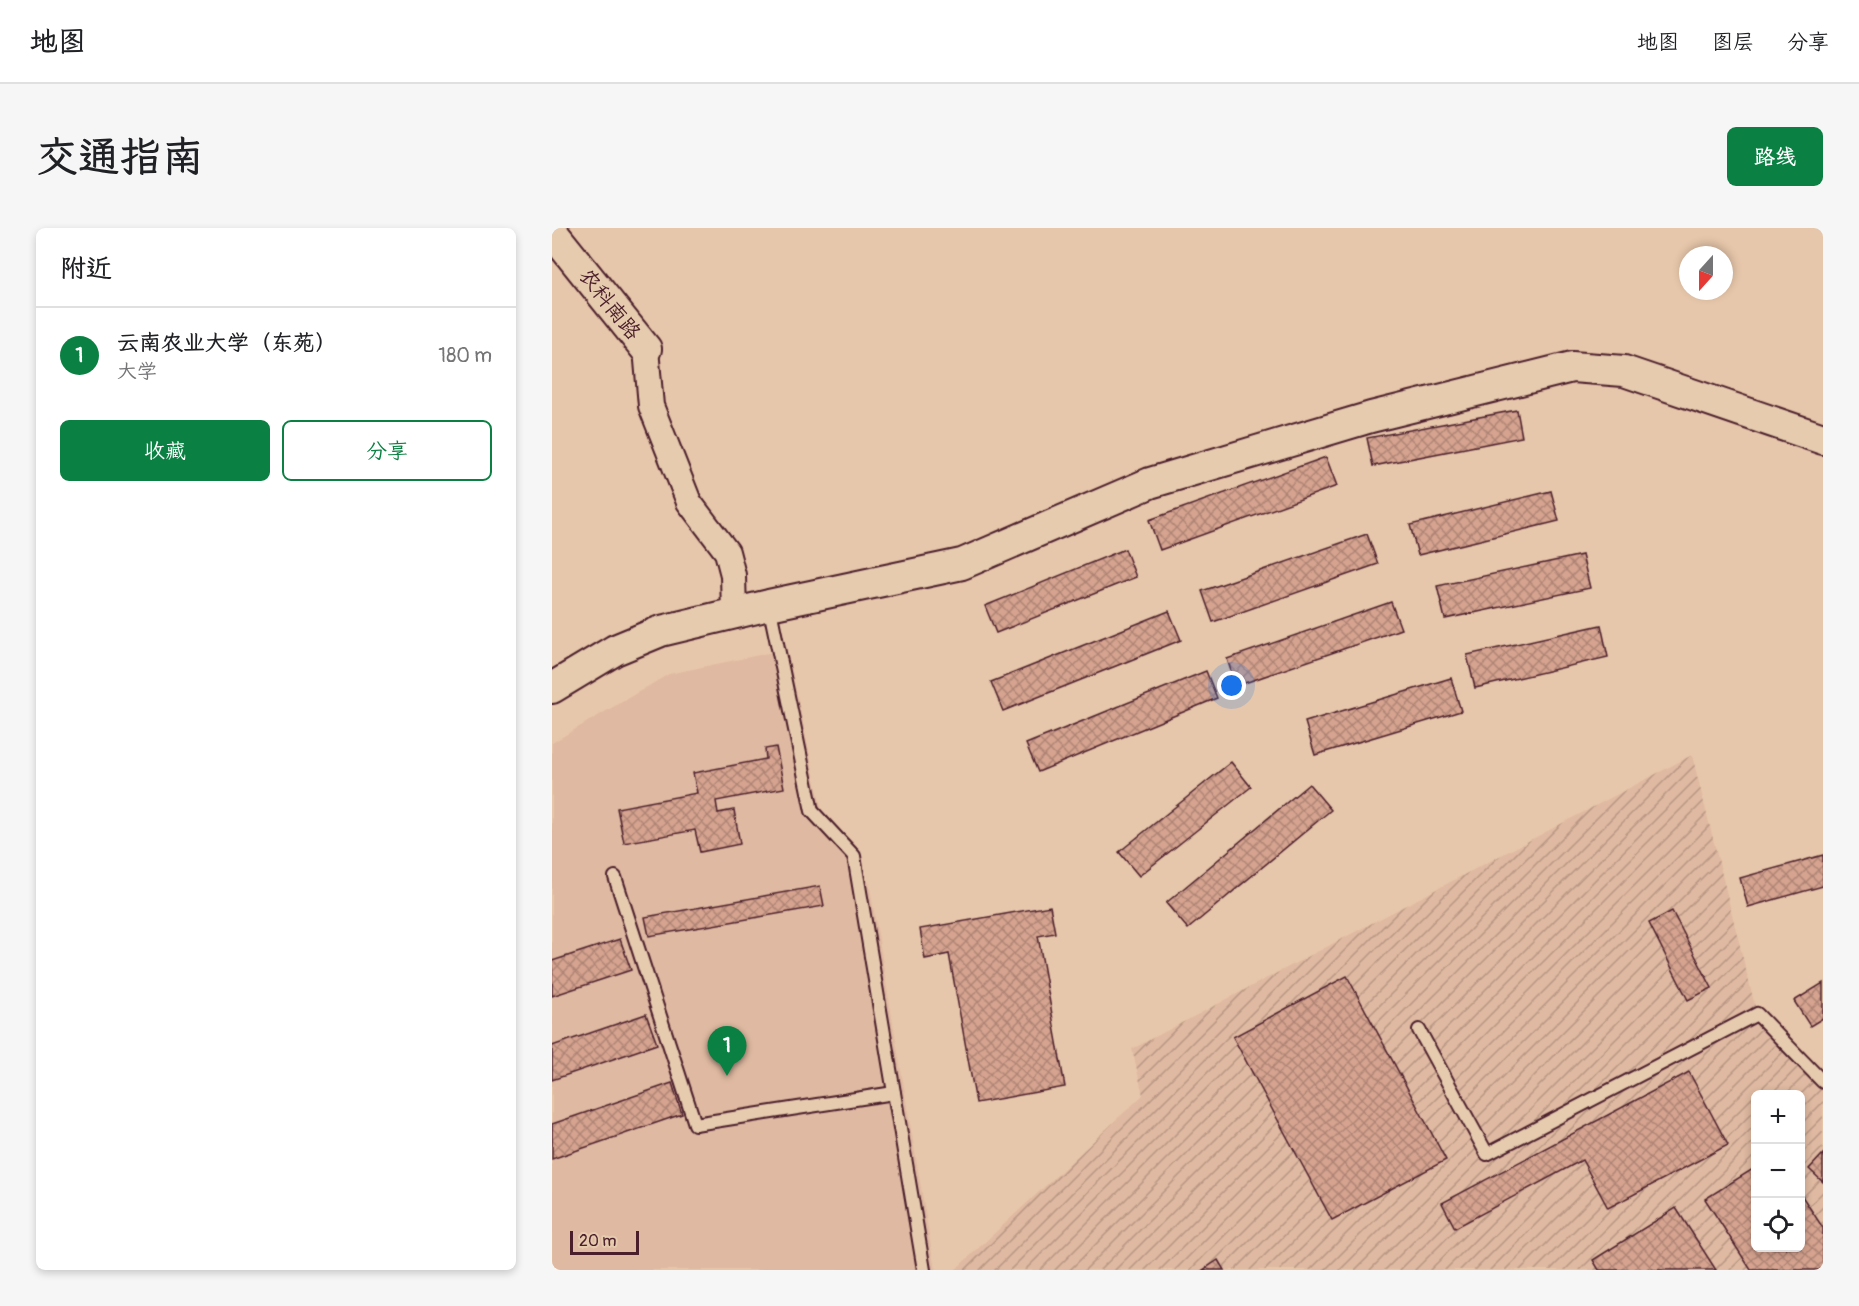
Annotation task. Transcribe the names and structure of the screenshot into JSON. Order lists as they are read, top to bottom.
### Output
{
  "streets": {
    "street": ["农科南路"]
  },
  "scale_bar": "20 m",
  "north": "bottom",
  "page": {
    "header": "地图",
    "nav": ["地图", "图层", "分享"],
    "buttons": [
      "路线",
      ["收藏", "分享"]
    ],
    "title": "交通指南",
    "heading": "附近",
    "list": [
      {
        "mark": "1",
        "name": "云南农业大学（东苑）",
        "note": "大学",
        "value": "180 m"
      }
    ],
    "pins": "1",
    "map_buttons": ["+", "−"],
    "scale": "20 m"
  }
}
